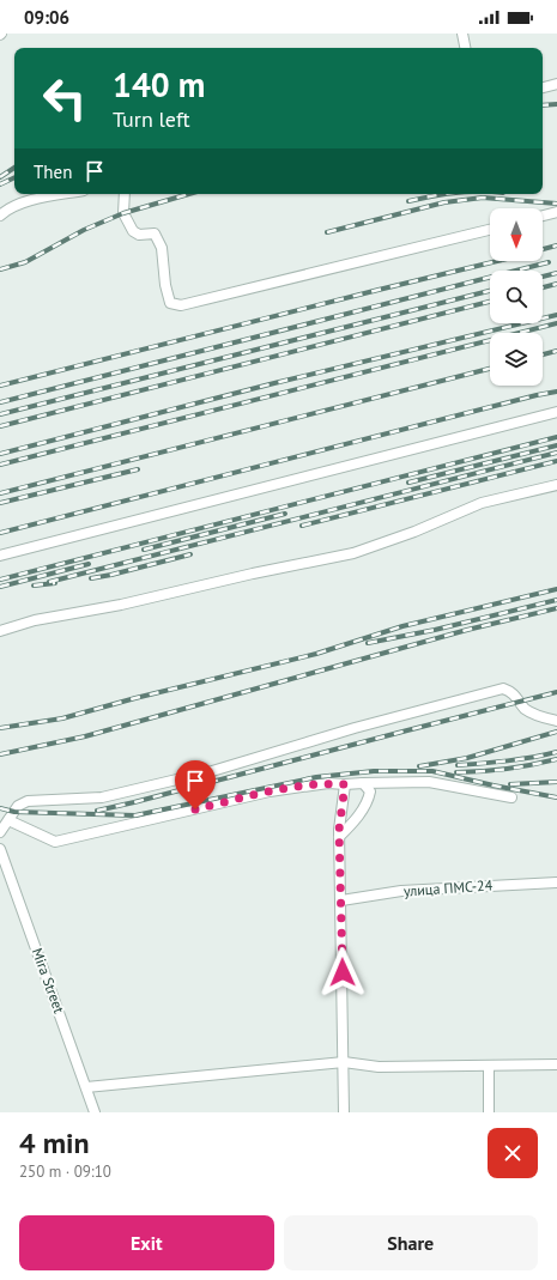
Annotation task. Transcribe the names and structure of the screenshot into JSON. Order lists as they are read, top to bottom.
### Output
{
  "streets": {
    "street": ["улица ПМС-24", "Mira Street"]
  },
  "north": "bottom",
  "page": {
    "status": "09:06",
    "turn": ["140 m", "Turn left"],
    "then": "Then",
    "heading": ["4 min", "250 m · 09:10"],
    "buttons": ["Exit", "Share"]
  }
}
